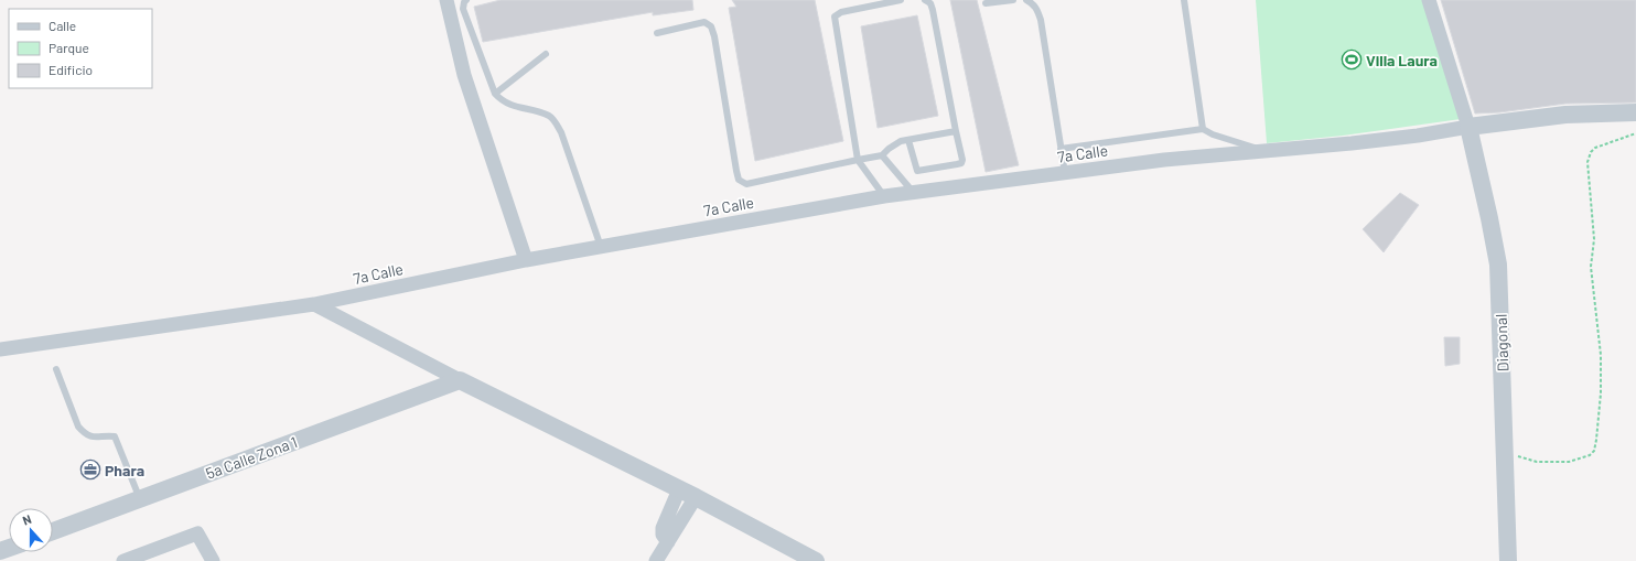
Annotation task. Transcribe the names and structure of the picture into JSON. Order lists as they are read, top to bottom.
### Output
{
  "streets": {
    "street": ["7a Calle", "Diagonal", "5a Calle Zona 1"]
  },
  "crossings": [
    ["7a Calle", "Diagonal"]
  ],
  "places": {
    "sports": ["Villa Laura"],
    "office": ["Phara"]
  },
  "legend": ["Calle", "Parque", "Edificio"],
  "north": "top"
}
